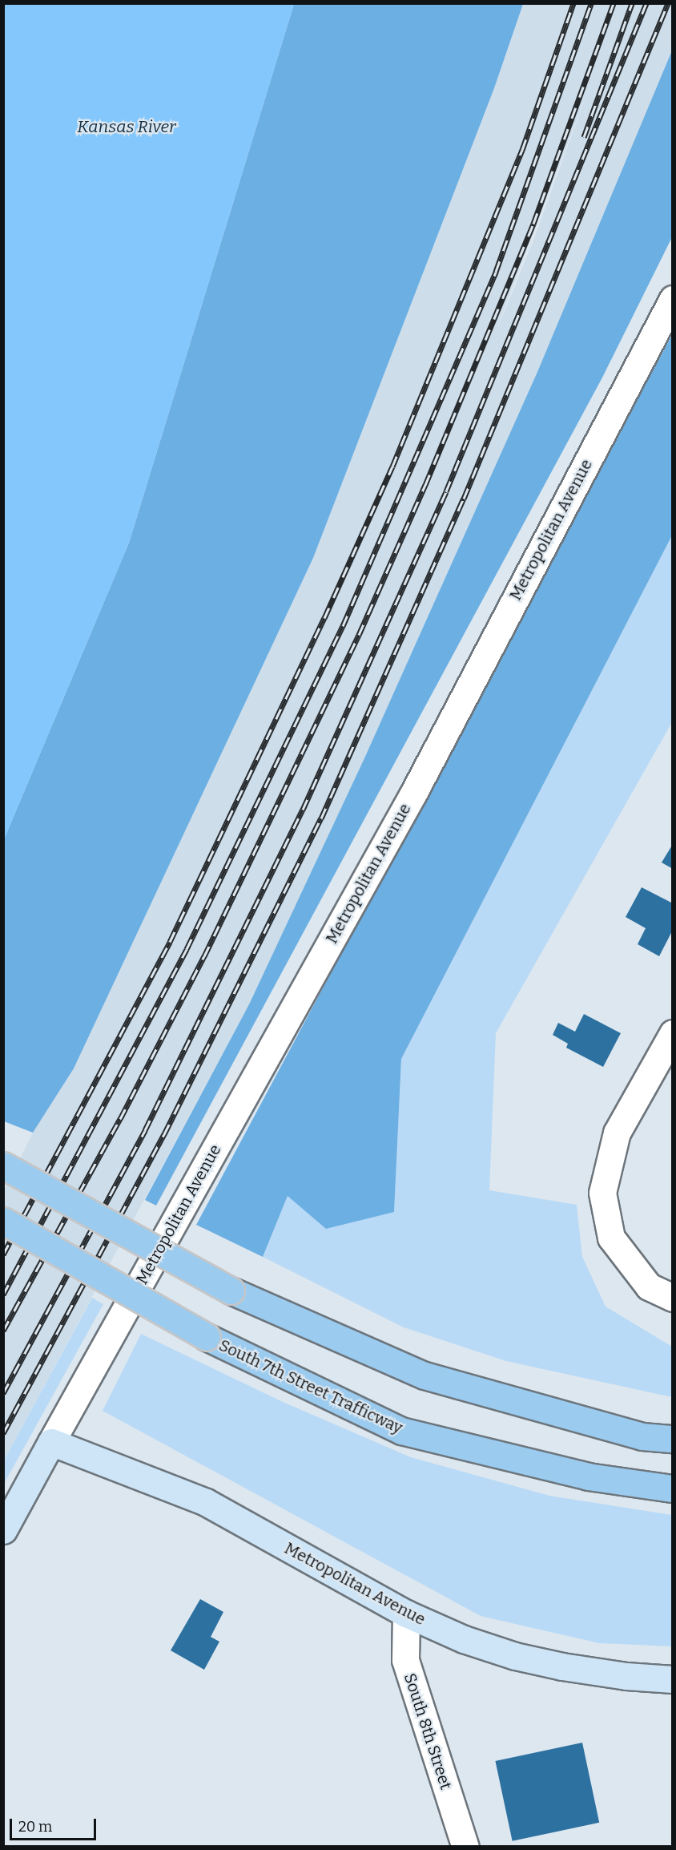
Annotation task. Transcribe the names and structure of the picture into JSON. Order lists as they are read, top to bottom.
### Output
{
  "streets": {
    "main road": ["Metropolitan Avenue", "South 7th Street Trafficway"],
    "street": ["South 8th Street"]
  },
  "crossings": [
    ["Metropolitan Avenue", "South 8th Street"]
  ],
  "water": ["Kansas River"],
  "scale_bar": "20 m"
}
